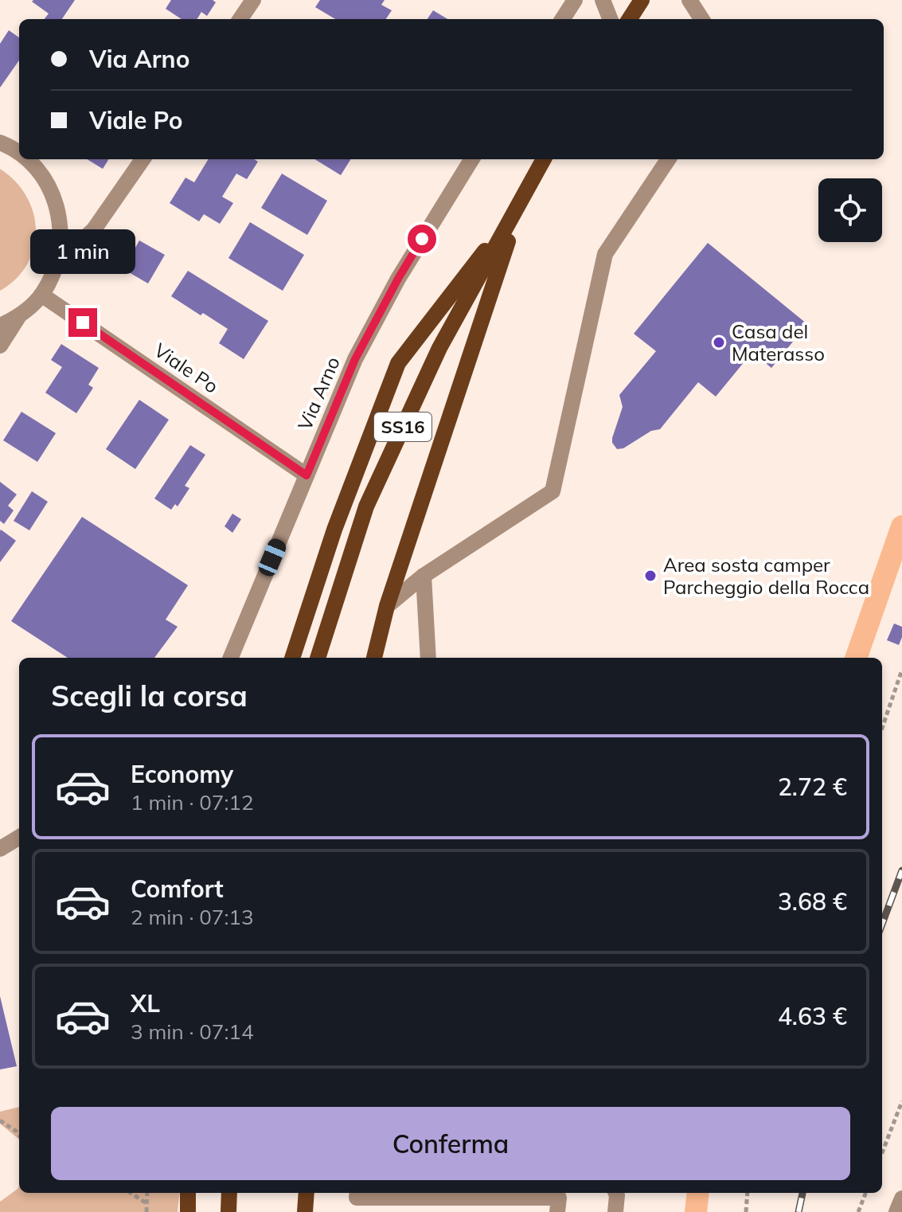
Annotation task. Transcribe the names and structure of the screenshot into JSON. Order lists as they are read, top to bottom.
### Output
{
  "streets": {
    "main road": ["SS16"],
    "street": ["Viale Po", "Via Arno"]
  },
  "crossings": [
    ["Viale Po", "Via Arno"]
  ],
  "places": ["Casa del Materasso", "Area sosta camper Parcheggio della Rocca"],
  "page": {
    "banner": ["Via Arno", "Viale Po"],
    "bubble": "1 min",
    "heading": "Scegli la corsa",
    "list": [
      {
        "name": "Economy",
        "note": "1 min · 07:12",
        "value": "2.72 €"
      },
      {
        "name": "Comfort",
        "note": "2 min · 07:13",
        "value": "3.68 €"
      },
      {
        "name": "XL",
        "note": "3 min · 07:14",
        "value": "4.63 €"
      }
    ],
    "buttons": "Conferma"
  }
}
